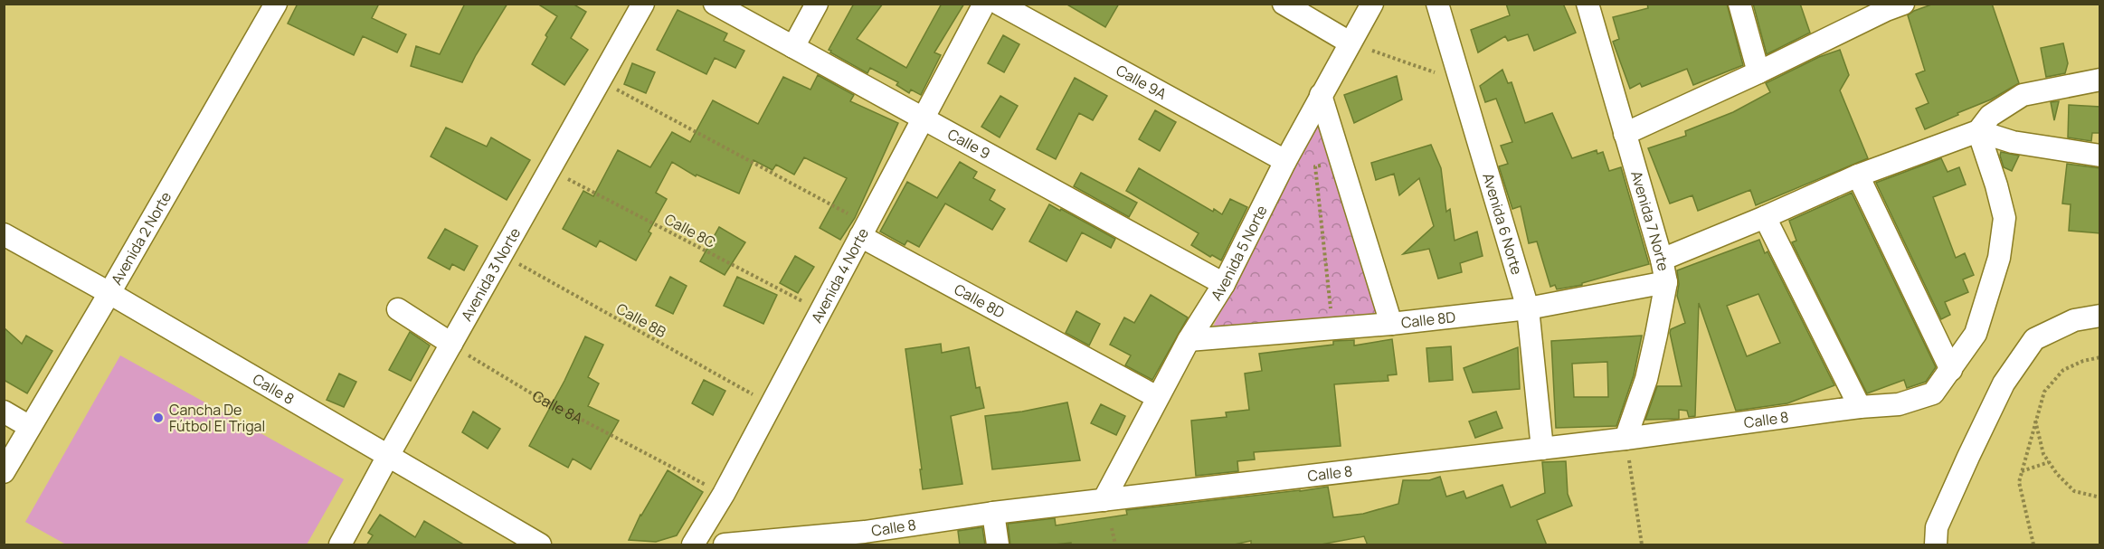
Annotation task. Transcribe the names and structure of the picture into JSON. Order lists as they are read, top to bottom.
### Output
{
  "streets": {
    "street": [
      "Calle 9A",
      "Calle 9",
      "Avenida 7 Norte",
      "Avenida 6 Norte",
      "Avenida 2 Norte",
      "Avenida 5 Norte",
      "Avenida 3 Norte",
      "Avenida 4 Norte",
      "Calle 8D",
      "Calle 8"
    ],
    "path": ["Calle 8C", "Calle 8B", "Calle 8A"]
  },
  "crossings": [
    ["Calle 9A", "Avenida 5 Norte"],
    ["Calle 9", "Avenida 5 Norte"],
    ["Calle 9", "Avenida 4 Norte"],
    ["Avenida 7 Norte", "Calle 8D"],
    ["Avenida 7 Norte", "Calle 8"],
    ["Avenida 6 Norte", "Calle 8D"],
    ["Avenida 6 Norte", "Calle 8"],
    ["Calle 8C", "Avenida 3 Norte"],
    ["Calle 8C", "Avenida 4 Norte"],
    ["Avenida 2 Norte", "Calle 8"],
    ["Avenida 5 Norte", "Calle 8D"],
    ["Avenida 5 Norte", "Calle 8"],
    ["Avenida 3 Norte", "Calle 8B"],
    ["Avenida 3 Norte", "Calle 8"],
    ["Avenida 3 Norte", "Calle 8A"],
    ["Avenida 4 Norte", "Calle 8D"],
    ["Avenida 4 Norte", "Calle 8B"],
    ["Avenida 4 Norte", "Calle 8A"]
  ],
  "places": ["Cancha De Fútbol El Trigal"]
}
